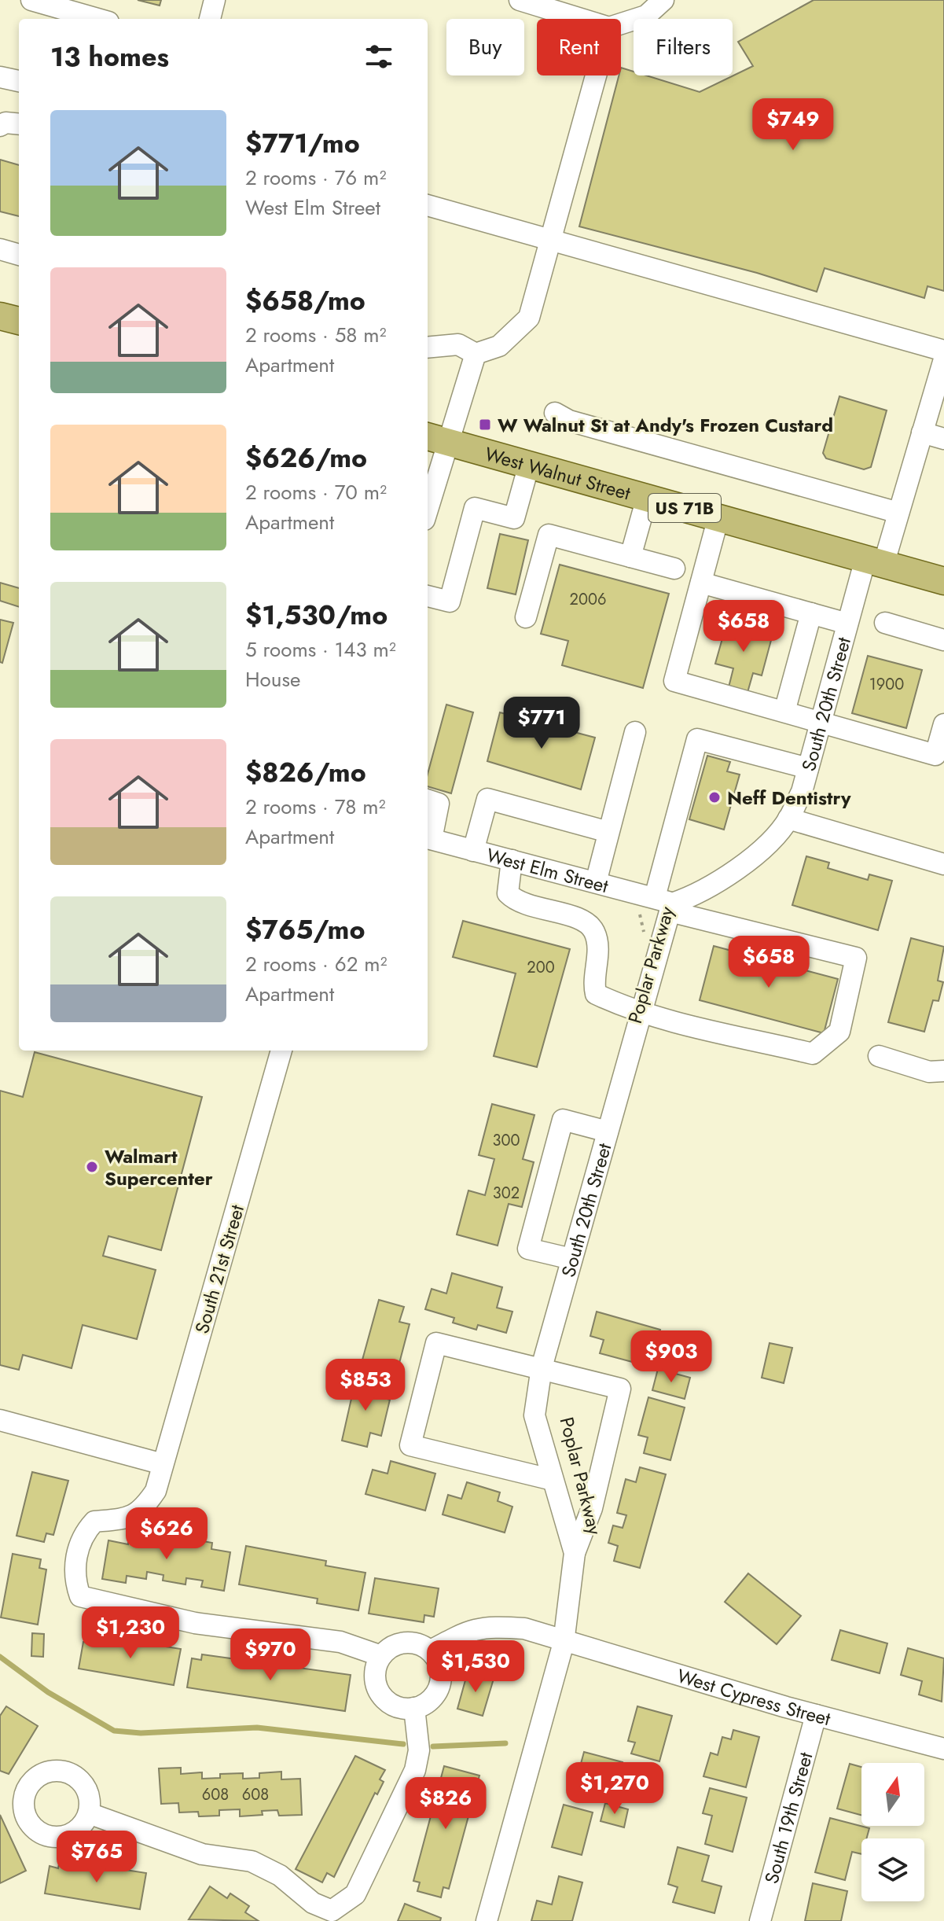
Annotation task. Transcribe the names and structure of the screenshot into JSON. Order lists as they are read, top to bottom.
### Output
{
  "streets": {
    "main road": ["West Walnut Street", "US 71B"],
    "street": [
      "South 20th Street",
      "West Elm Street",
      "South 21st Street",
      "West Cypress Street",
      "South 19th Street"
    ],
    "path": ["Poplar Parkway"]
  },
  "crossings": [
    ["West Walnut Street", "South 20th Street"],
    ["South 20th Street", "West Elm Street"],
    ["South 20th Street", "West Cypress Street"],
    ["South 21st Street", "West Cypress Street"],
    ["West Cypress Street", "South 19th Street"]
  ],
  "places": {
    "transit": ["W Walnut St at Andy's Frozen Custard"],
    "other": ["Neff Dentistry", "Walmart Supercenter"]
  },
  "house_numbers": [
    "2006",
    "1900",
    "200",
    "300",
    "302",
    "608",
    "608"
  ],
  "north": "top",
  "page": {
    "chip": ["Buy", "Rent", "Filters"],
    "heading": "13 homes",
    "list": [
      {
        "name": "$771/mo",
        "note": "2 rooms · 76 m² · West Elm Street"
      },
      {
        "name": "$658/mo",
        "note": "2 rooms · 58 m² · Apartment"
      },
      {
        "name": "$626/mo",
        "note": "2 rooms · 70 m² · Apartment"
      },
      {
        "name": "$1,530/mo",
        "note": "5 rooms · 143 m² · House"
      },
      {
        "name": "$826/mo",
        "note": "2 rooms · 78 m² · Apartment"
      },
      {
        "name": "$765/mo",
        "note": "2 rooms · 62 m² · Apartment"
      }
    ],
    "price": [
      "$749",
      "$658",
      "$771",
      "$658",
      "$903",
      "$853",
      "$626",
      "$1,230",
      "$970",
      "$1,530",
      "$1,270",
      "$826",
      "$765"
    ]
  }
}
